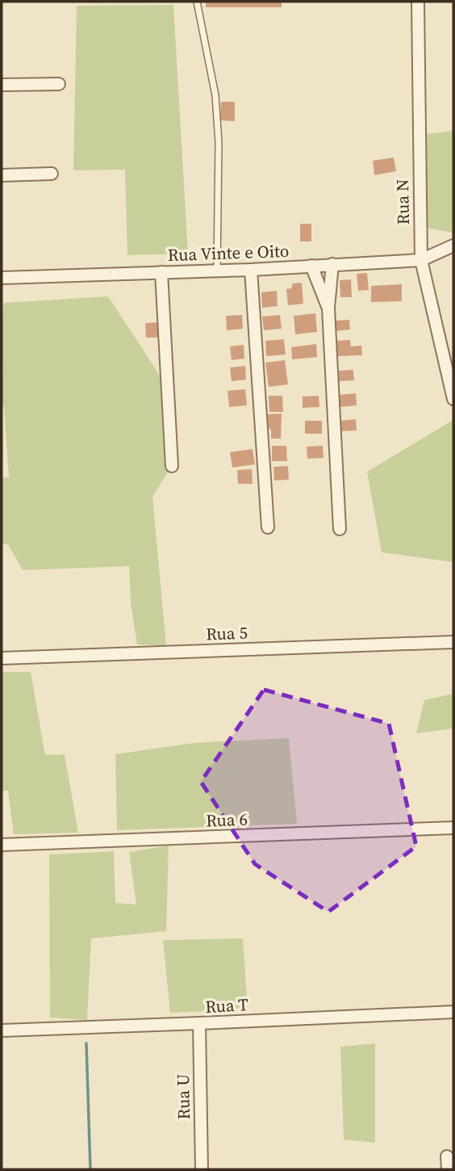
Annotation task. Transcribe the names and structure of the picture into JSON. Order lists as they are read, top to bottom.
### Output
{
  "streets": {
    "street": [
      "Rua N",
      "Rua Vinte e Oito",
      "Rua 5",
      "Rua 6",
      "Rua T",
      "Rua U"
    ]
  },
  "crossings": [
    ["Rua N", "Rua Vinte e Oito"],
    ["Rua T", "Rua U"]
  ]
}
